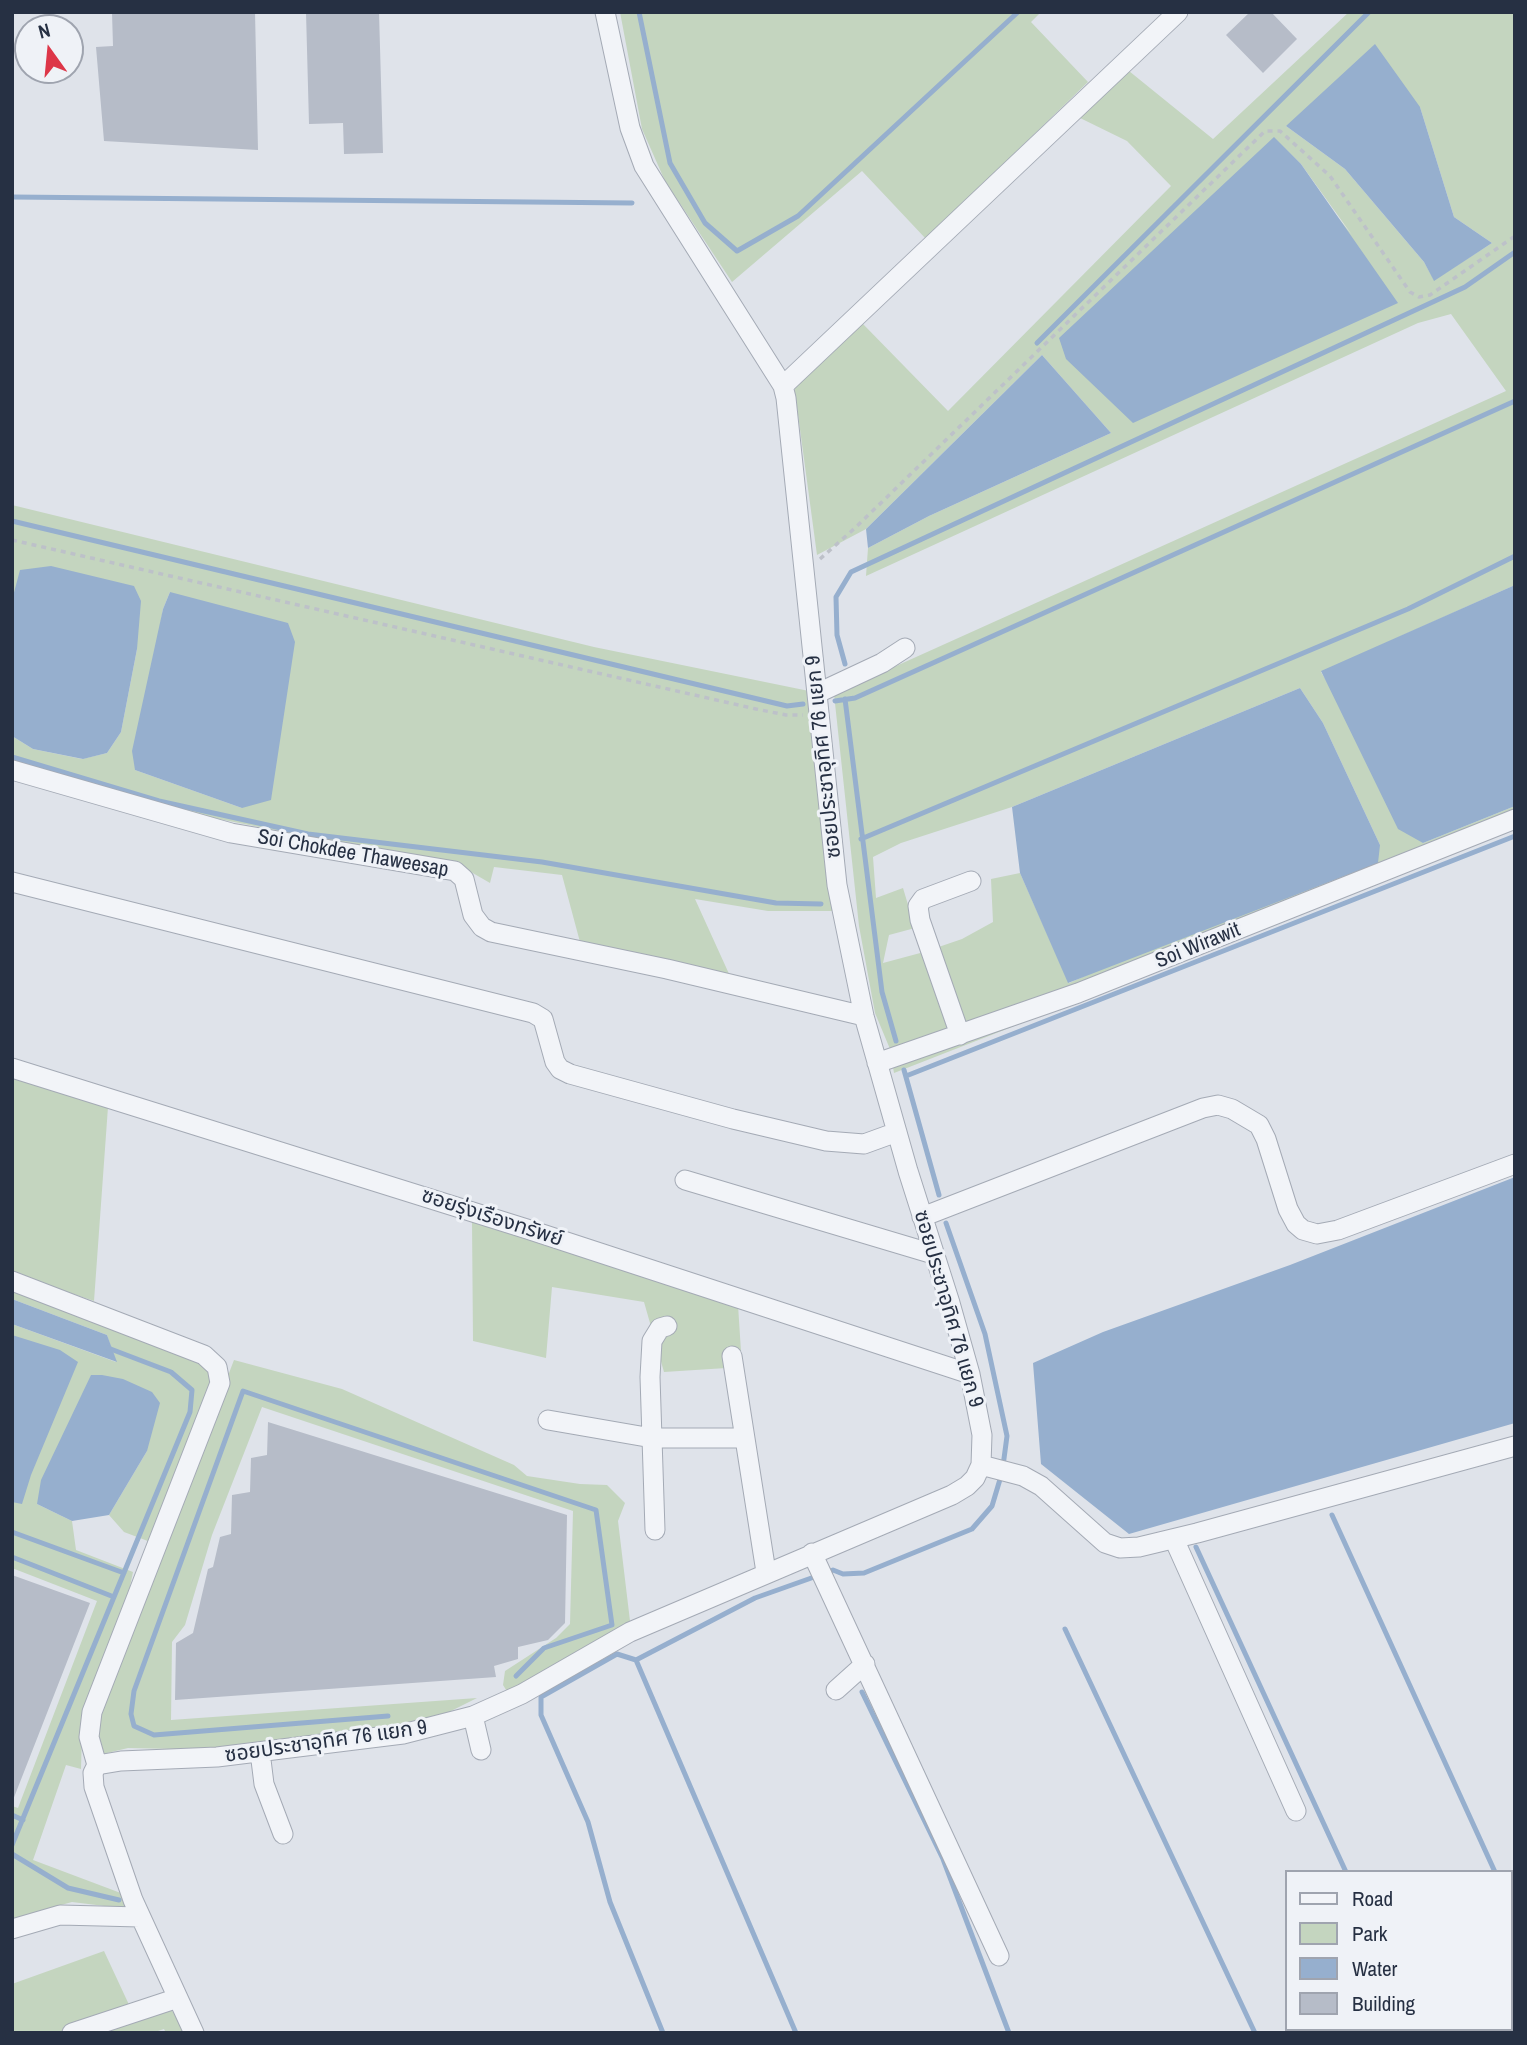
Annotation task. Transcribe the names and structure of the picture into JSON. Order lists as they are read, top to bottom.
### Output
{
  "streets": {
    "street": [
      "ซอยประชาอุทิศ 76 แยก 9",
      "Soi Chokdee Thaweesap",
      "Soi Wirawit",
      "ซอยรุ่งเรืองทรัพย์"
    ]
  },
  "crossings": [
    ["ซอยประชาอุทิศ 76 แยก 9", "Soi Chokdee Thaweesap"],
    ["ซอยประชาอุทิศ 76 แยก 9", "Soi Wirawit"],
    ["ซอยประชาอุทิศ 76 แยก 9", "ซอยรุ่งเรืองทรัพย์"]
  ],
  "legend": [
    "Road",
    "Park",
    "Water",
    "Building"
  ],
  "north": "top"
}
